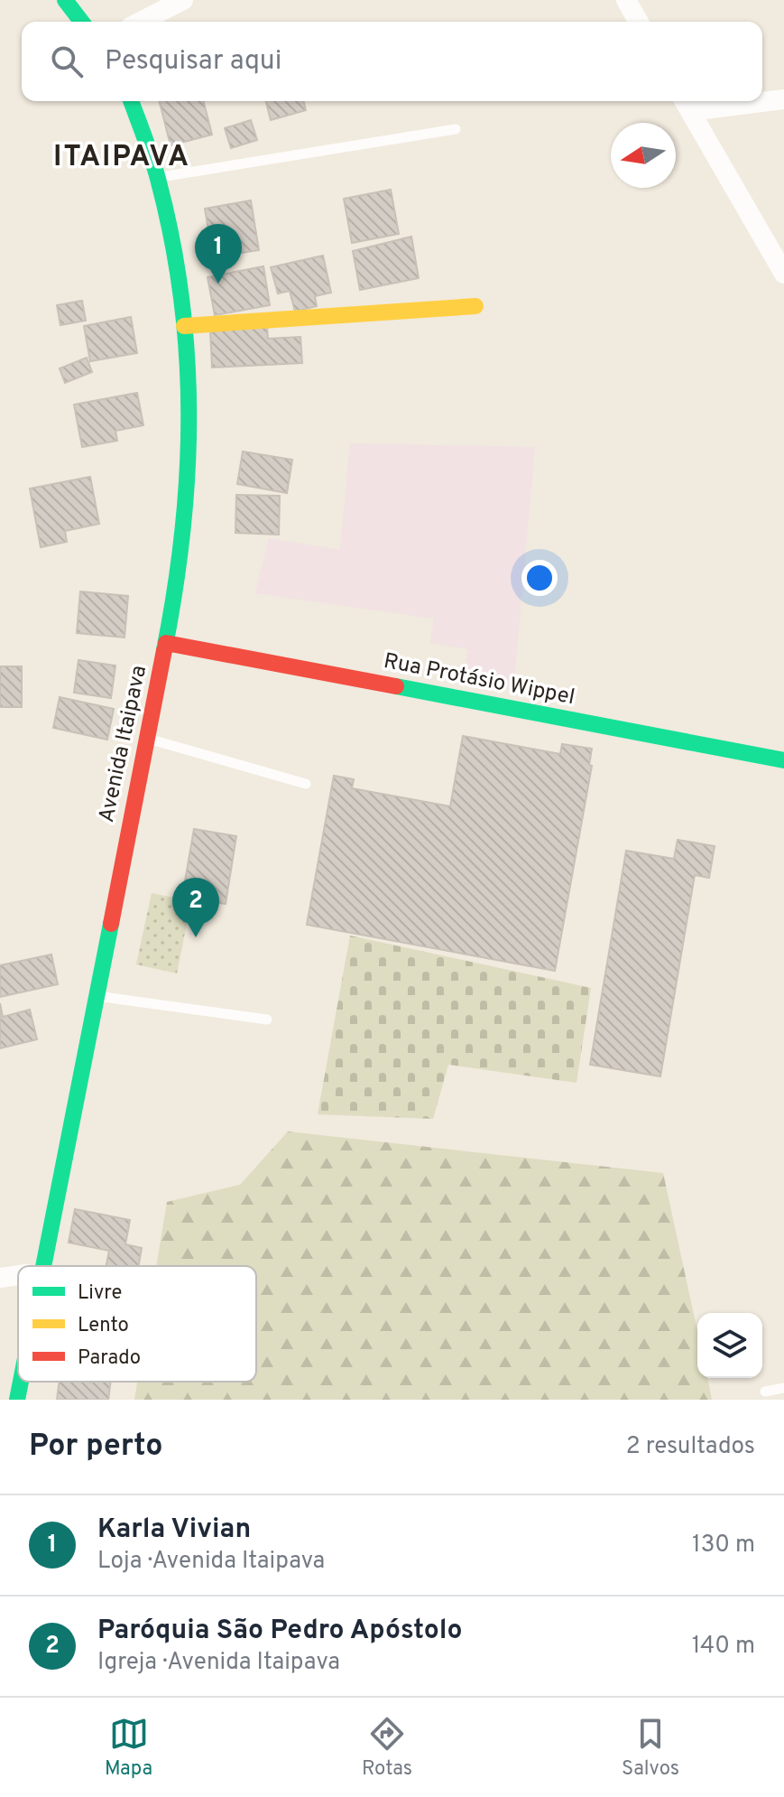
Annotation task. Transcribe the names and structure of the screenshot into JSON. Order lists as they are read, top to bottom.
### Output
{
  "streets": {
    "street": ["Rua Protásio Wippel", "Avenida Itaipava"]
  },
  "crossings": [
    ["Rua Protásio Wippel", "Avenida Itaipava"]
  ],
  "districts": ["ITAIPAVA"],
  "legend": ["Livre", "Lento", "Parado"],
  "north": "left",
  "page": {
    "search": "Pesquisar aqui",
    "pins": ["1", "2"],
    "heading": ["Por perto", "2 resultados"],
    "list": [
      {
        "mark": "1",
        "name": "Karla Vivian",
        "note": "Loja · Avenida Itaipava",
        "value": "130 m"
      },
      {
        "mark": "2",
        "name": "Paróquia São Pedro Apóstolo",
        "note": "Igreja · Avenida Itaipava",
        "value": "140 m"
      }
    ],
    "nav": ["Mapa", "Rotas", "Salvos"]
  }
}
